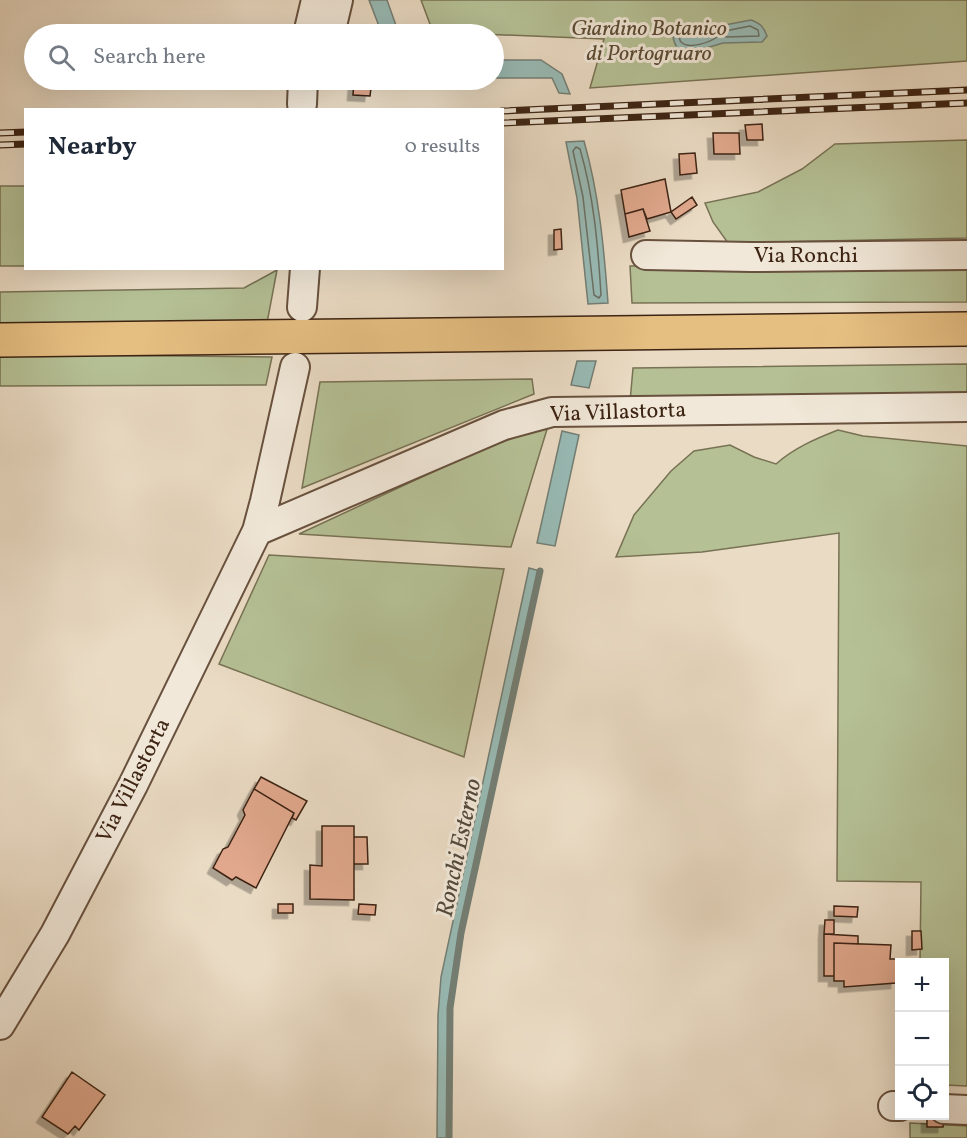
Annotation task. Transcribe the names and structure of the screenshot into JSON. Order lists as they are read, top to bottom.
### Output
{
  "streets": {
    "street": ["Via Ronchi", "Via Villastorta"]
  },
  "water": ["Ronchi Esterno"],
  "parks": ["Giardino Botanico di Portogruaro"],
  "page": {
    "search": "Search here",
    "heading": ["Nearby", "0 results"],
    "map_buttons": ["+", "−"]
  }
}
